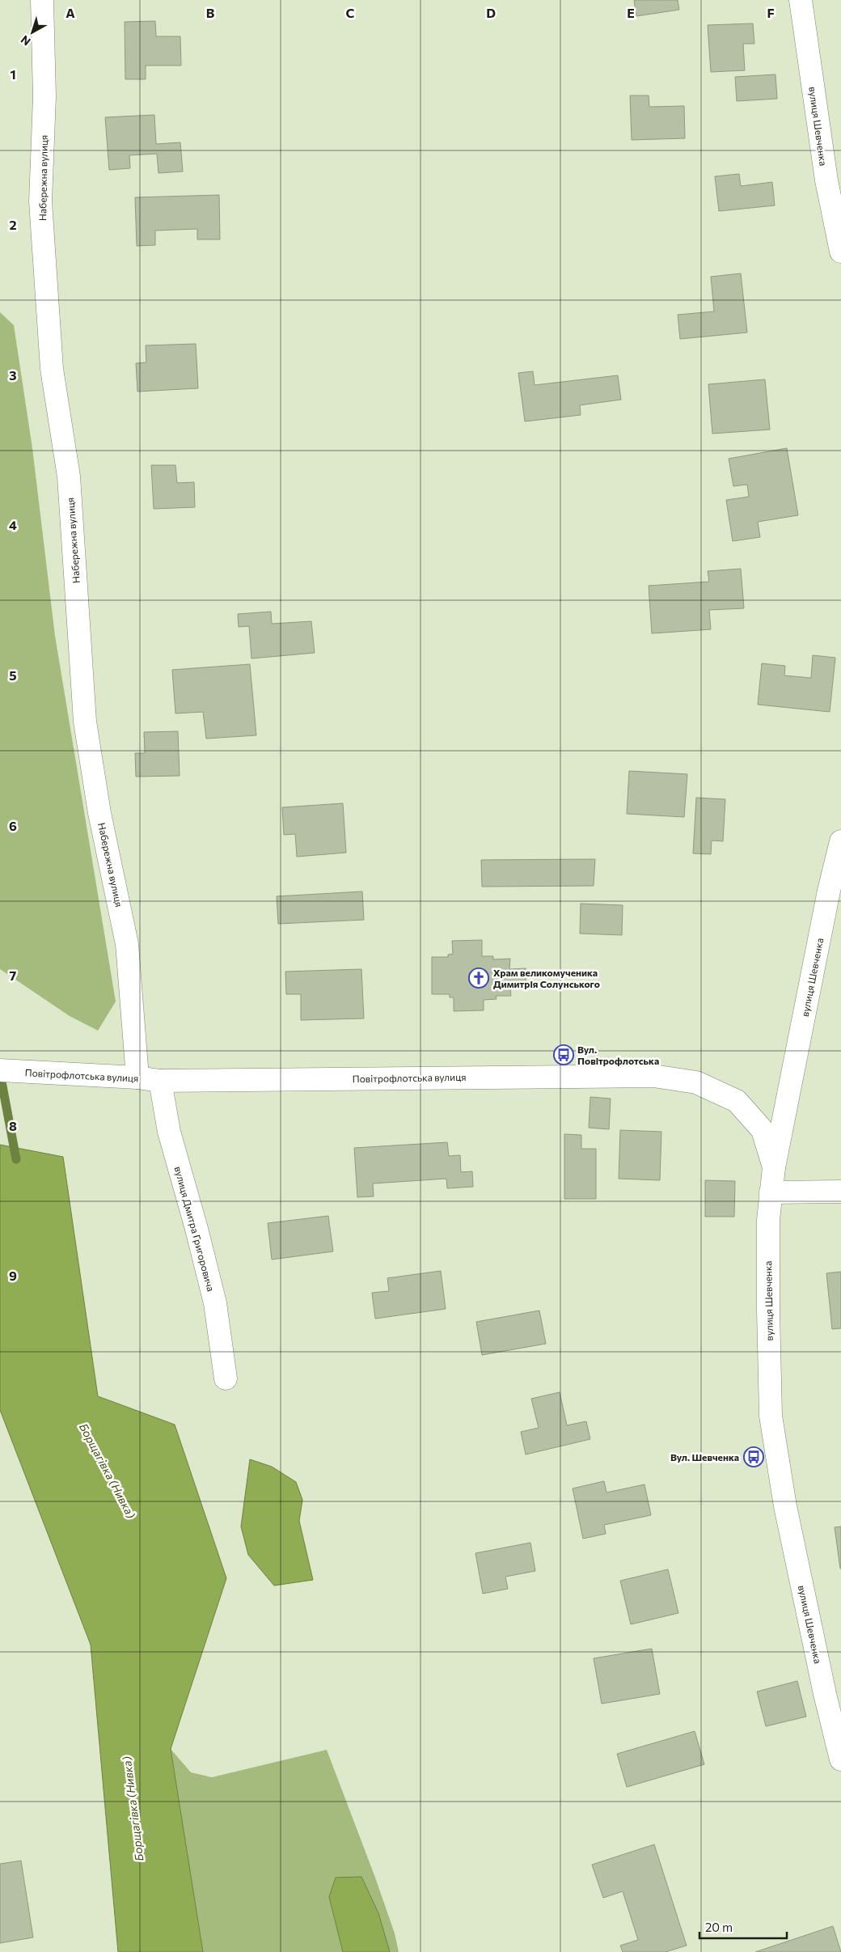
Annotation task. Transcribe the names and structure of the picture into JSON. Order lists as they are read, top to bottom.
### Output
{
  "streets": {
    "street": [
      "вулиця Шевченка",
      "Набережна вулиця",
      "Повітрофлотська вулиця",
      "вулиця Дмитра Григоровича"
    ]
  },
  "crossings": [
    ["вулиця Шевченка", "Повітрофлотська вулиця"],
    ["Набережна вулиця", "Повітрофлотська вулиця"],
    ["Повітрофлотська вулиця", "вулиця Дмитра Григоровича"]
  ],
  "water": ["Борщагівка (Нивка)"],
  "places": {
    "church": ["Храм великомученика Димитрія Солунського"],
    "bus stop": ["Вул. Повітрофлотська", "Вул. Шевченка"]
  },
  "scale_bar": "20 m",
  "north": "bottom left",
  "grid": {
    "columns": [
      "A",
      "B",
      "C",
      "D",
      "E",
      "F"
    ],
    "rows": [
      "1",
      "2",
      "3",
      "4",
      "5",
      "6",
      "7",
      "8",
      "9"
    ]
  }
}
